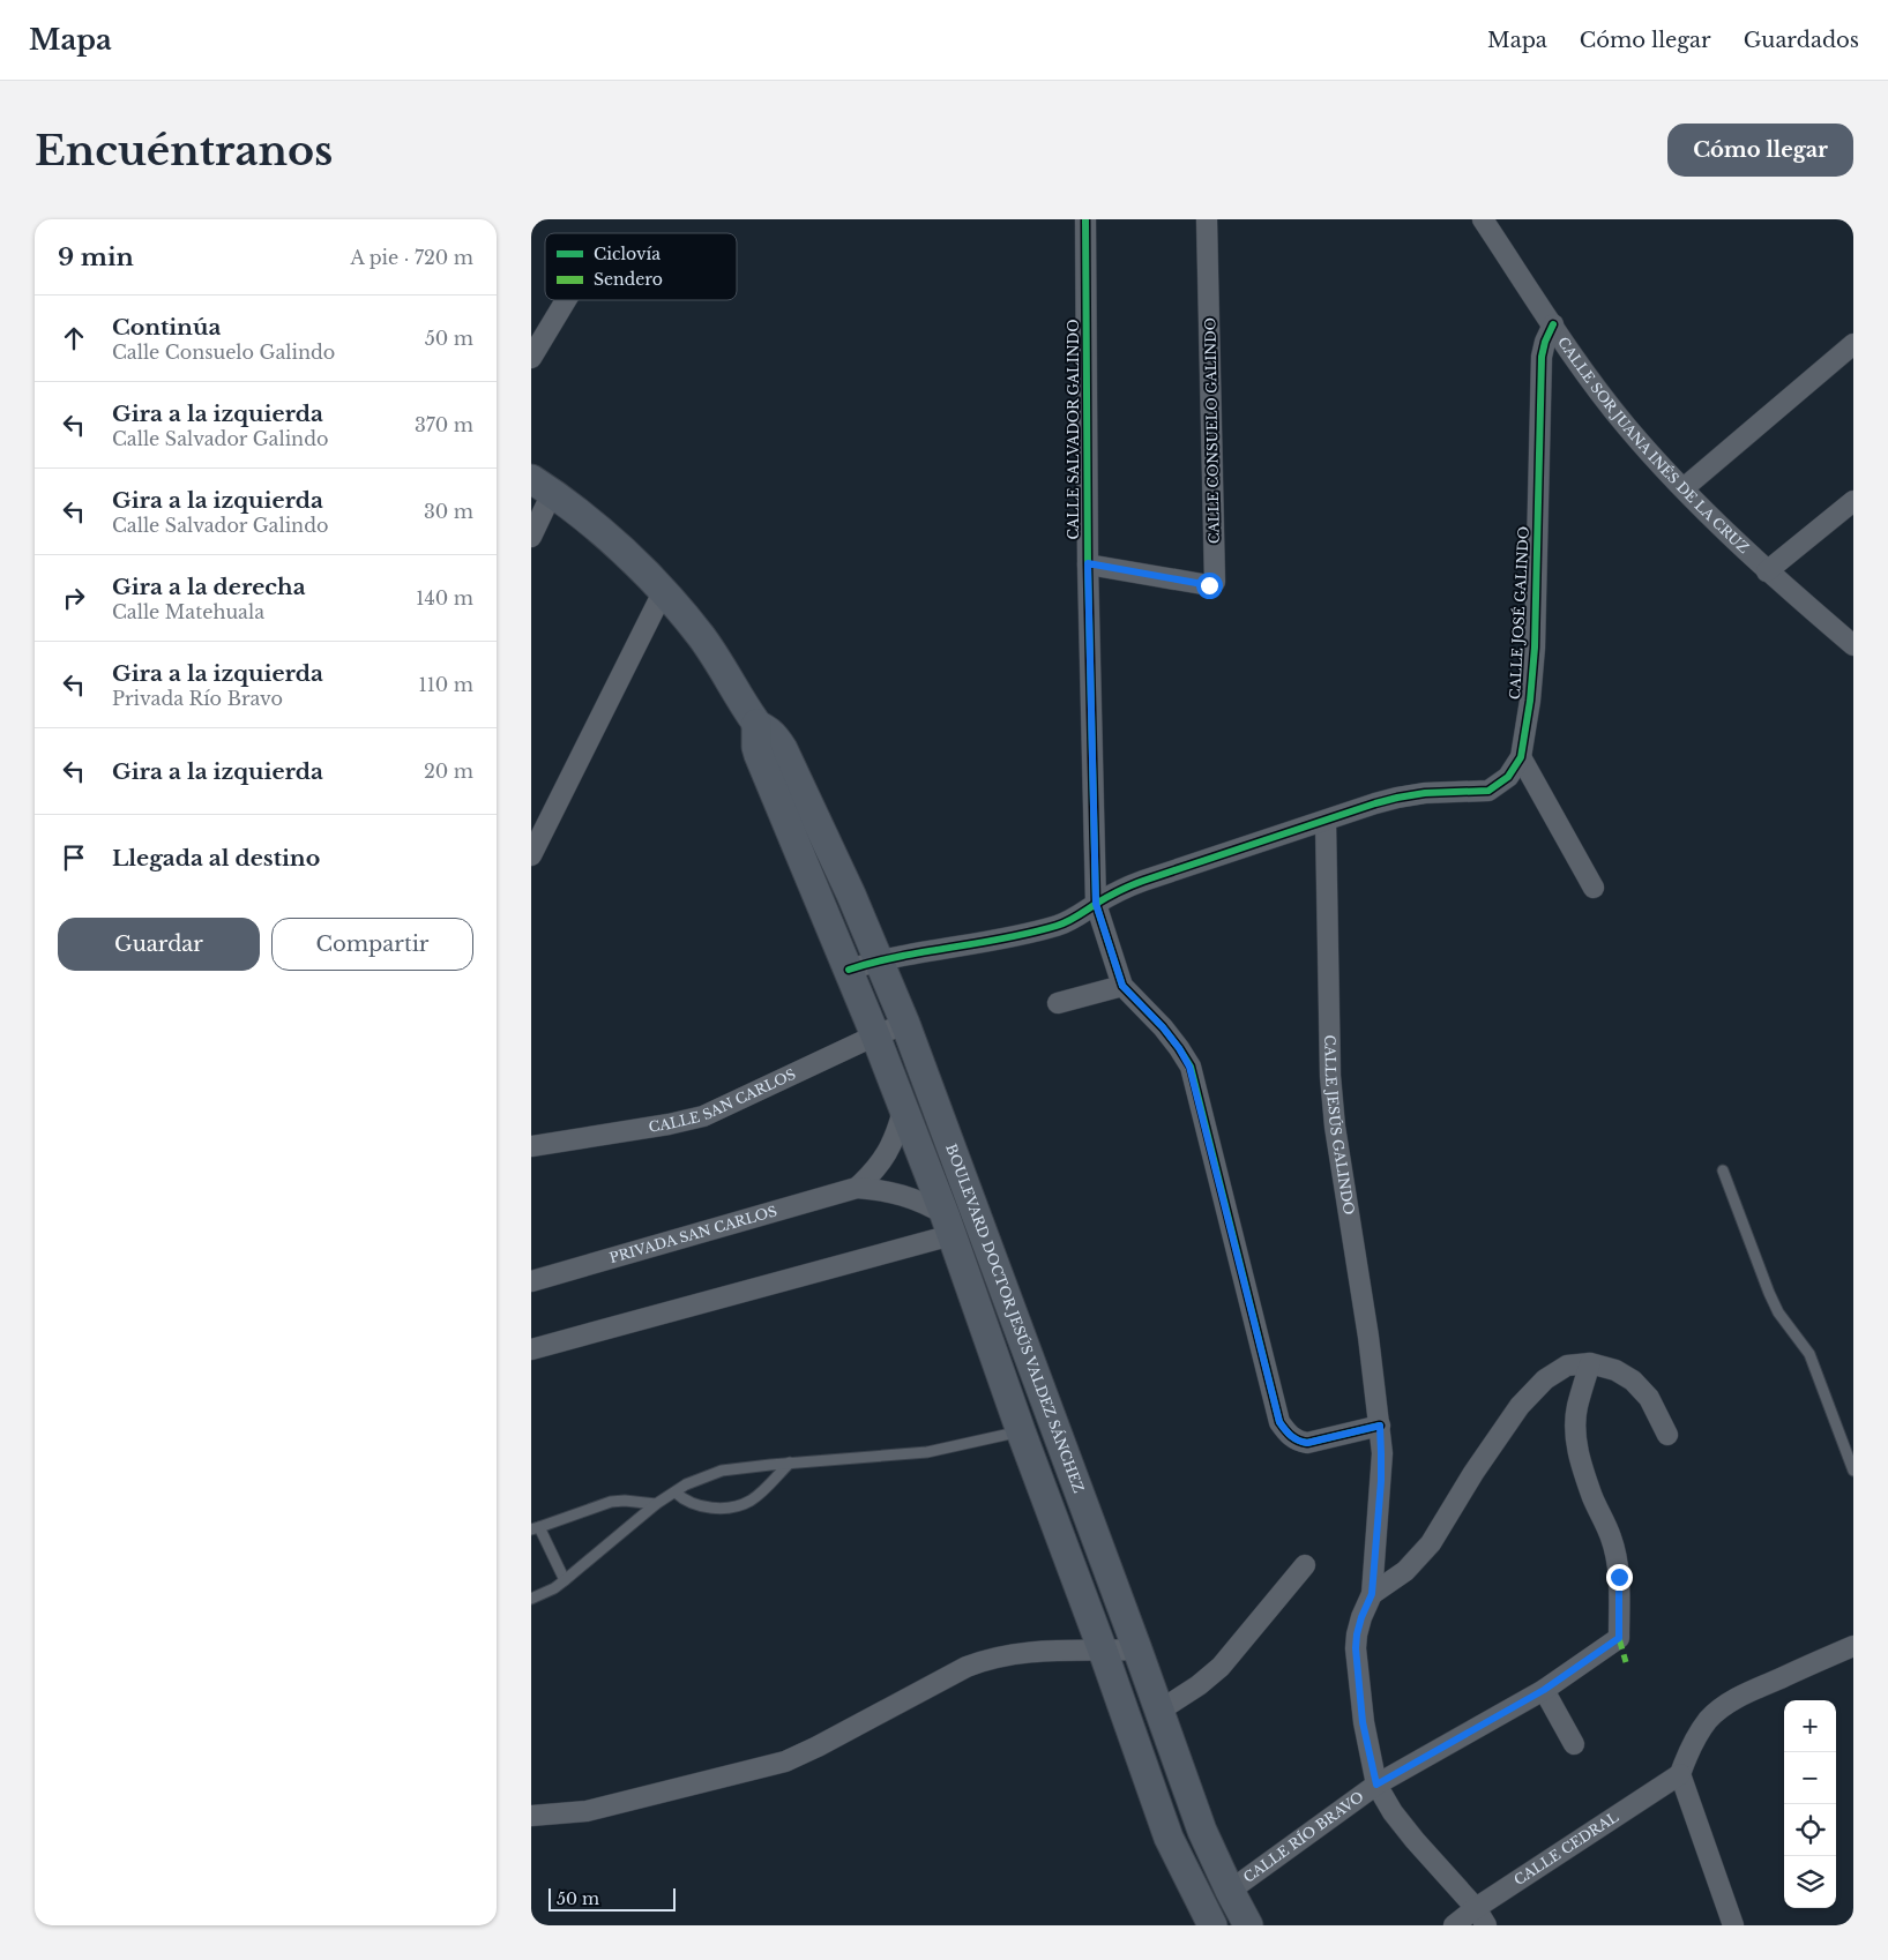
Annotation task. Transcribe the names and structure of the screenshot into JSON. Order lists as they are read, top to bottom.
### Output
{
  "streets": {
    "main road": ["BOULEVARD DOCTOR JESÚS VALDEZ SÁNCHEZ"],
    "street": [
      "CALLE SALVADOR GALINDO",
      "CALLE CONSUELO GALINDO",
      "CALLE SOR JUANA INÉS DE LA CRUZ",
      "CALLE JOSÉ GALINDO",
      "CALLE SAN CARLOS",
      "CALLE JESÚS GALINDO",
      "PRIVADA SAN CARLOS",
      "CALLE RÍO BRAVO",
      "CALLE CEDRAL"
    ]
  },
  "crossings": [
    ["CALLE SALVADOR GALINDO", "CALLE CONSUELO GALINDO"],
    ["CALLE SALVADOR GALINDO", "CALLE JOSÉ GALINDO"],
    ["CALLE SALVADOR GALINDO", "CALLE JESÚS GALINDO"],
    ["CALLE SOR JUANA INÉS DE LA CRUZ", "CALLE JOSÉ GALINDO"],
    ["CALLE JOSÉ GALINDO", "CALLE JESÚS GALINDO"],
    ["CALLE JOSÉ GALINDO", "BOULEVARD DOCTOR JESÚS VALDEZ SÁNCHEZ"],
    ["CALLE SAN CARLOS", "BOULEVARD DOCTOR JESÚS VALDEZ SÁNCHEZ"],
    ["PRIVADA SAN CARLOS", "BOULEVARD DOCTOR JESÚS VALDEZ SÁNCHEZ"],
    ["BOULEVARD DOCTOR JESÚS VALDEZ SÁNCHEZ", "CALLE RÍO BRAVO"]
  ],
  "legend": ["Ciclovía", "Sendero"],
  "scale_bar": "50 m",
  "page": {
    "header": "Mapa",
    "nav": ["Mapa", "Cómo llegar", "Guardados"],
    "buttons": [
      "Cómo llegar",
      ["Guardar", "Compartir"]
    ],
    "title": "Encuéntranos",
    "heading": ["9 min", "A pie · 720 m"],
    "list": [
      ["Continúa", "Calle Consuelo Galindo", "50 m"],
      ["Gira a la izquierda", "Calle Salvador Galindo", "370 m"],
      ["Gira a la izquierda", "Calle Salvador Galindo", "30 m"],
      ["Gira a la derecha", "Calle Matehuala", "140 m"],
      ["Gira a la izquierda", "Privada Río Bravo", "110 m"],
      ["Gira a la izquierda", "20 m"],
      "Llegada al destino"
    ],
    "map_buttons": ["+", "−"],
    "scale": "50 m"
  }
}
